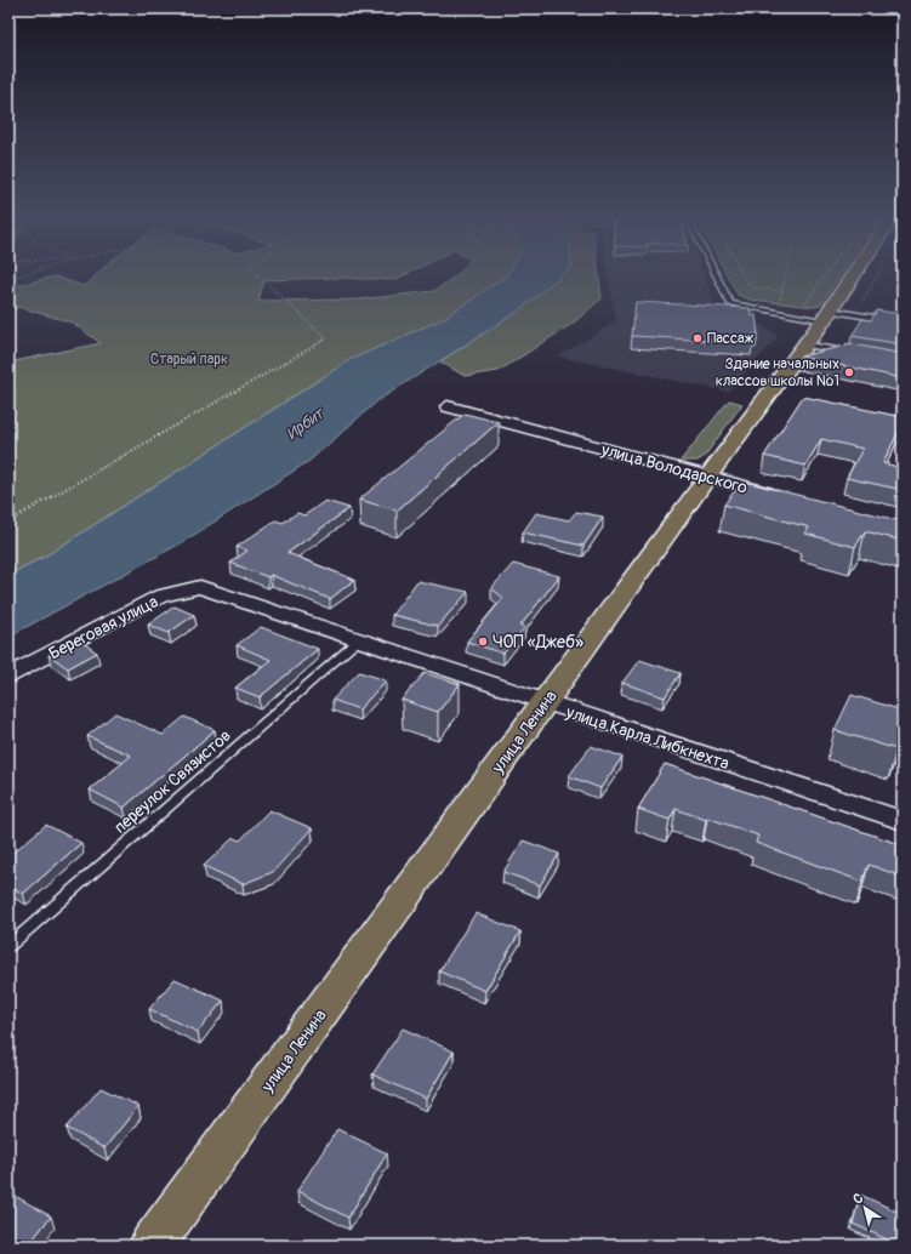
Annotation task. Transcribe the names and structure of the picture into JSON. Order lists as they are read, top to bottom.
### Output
{
  "streets": {
    "main road": ["улица Ленина"],
    "street": ["улица Володарского", "Береговая улица", "улица Карла Либкнехта"],
    "lane": ["переулок Связистов"]
  },
  "crossings": [
    ["улица Володарского", "улица Ленина"],
    ["Береговая улица", "улица Карла Либкнехта"],
    ["улица Ленина", "улица Карла Либкнехта"],
    ["улица Карла Либкнехта", "переулок Связистов"]
  ],
  "water": ["Ирбит"],
  "parks": ["Старый парк"],
  "places": ["Пассаж", "Здание начальных классов школы №1", "ЧОП «Джеб»"],
  "north": "top left"
}
